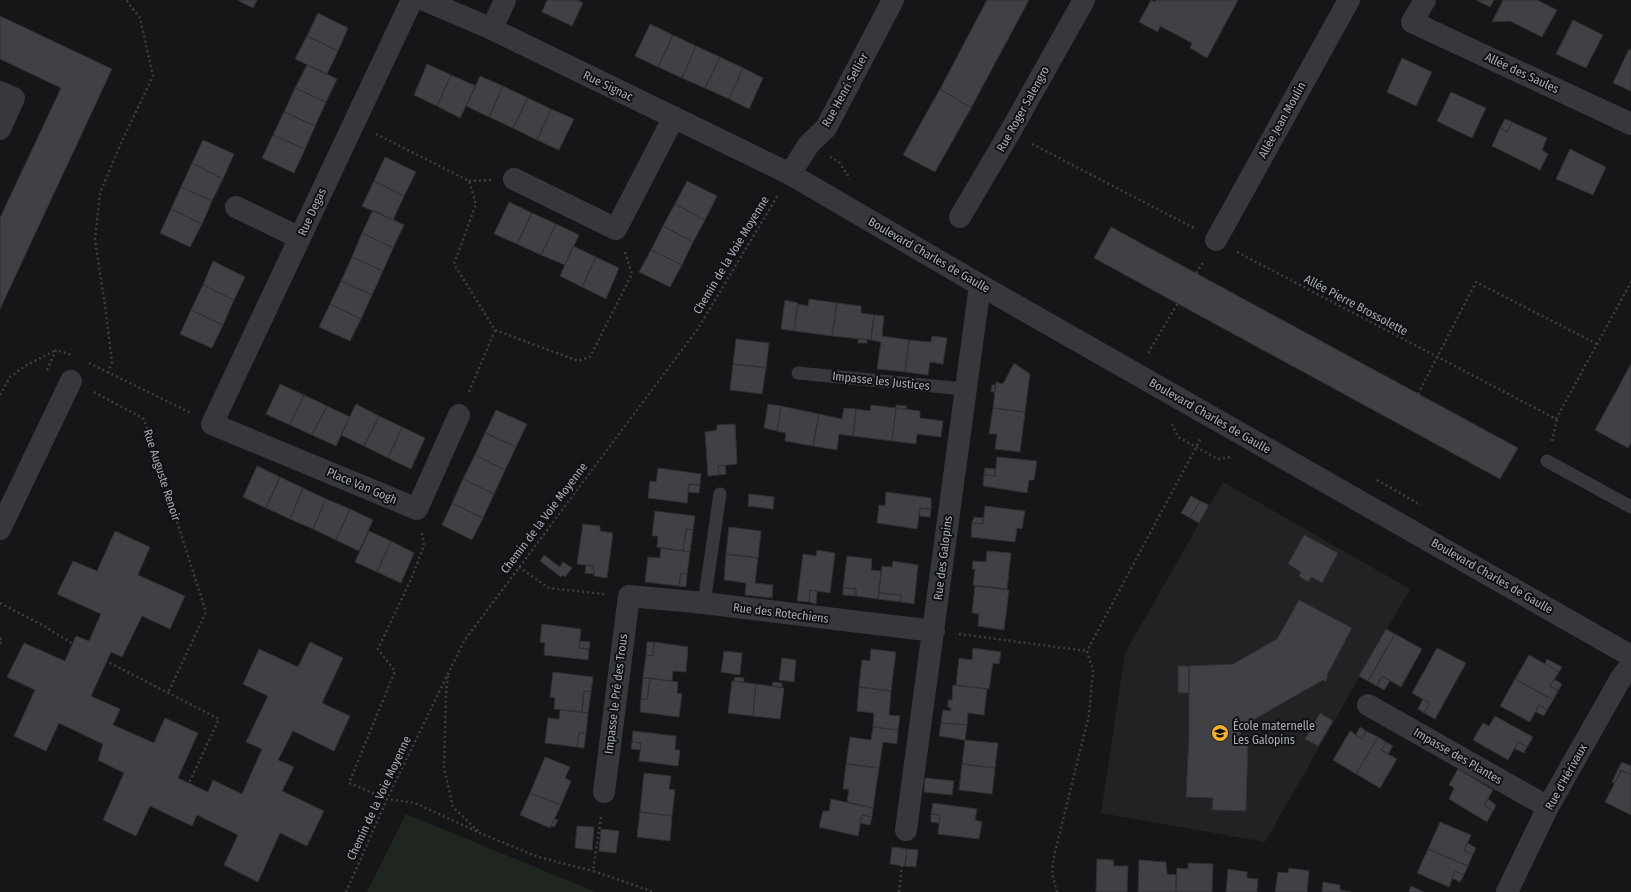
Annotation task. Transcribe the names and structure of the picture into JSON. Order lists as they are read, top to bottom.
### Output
{
  "streets": {
    "street": [
      "Allée des Saules",
      "Rue Signac",
      "Rue Henri Sellier",
      "Rue Roger Salengro",
      "Allée Jean Moulin",
      "Rue Degas",
      "Boulevard Charles de Gaulle",
      "Place Van Gogh",
      "Rue des Galopins",
      "Rue des Rotechiens",
      "Impasse le Pré des Trous",
      "Impasse des Plantes",
      "Rue d'Hérivaux"
    ],
    "lane": ["Impasse les Justices"],
    "path": ["Chemin de la Voie Moyenne", "Allée Pierre Brossolette", "Rue Auguste Renoir"]
  },
  "crossings": [
    ["Rue Signac", "Rue Henri Sellier"],
    ["Rue Signac", "Chemin de la Voie Moyenne"],
    ["Rue Signac", "Boulevard Charles de Gaulle"],
    ["Rue Henri Sellier", "Chemin de la Voie Moyenne"],
    ["Rue Henri Sellier", "Boulevard Charles de Gaulle"],
    ["Rue Roger Salengro", "Allée Pierre Brossolette"],
    ["Allée Jean Moulin", "Allée Pierre Brossolette"],
    ["Rue Degas", "Place Van Gogh"],
    ["Chemin de la Voie Moyenne", "Boulevard Charles de Gaulle"],
    ["Boulevard Charles de Gaulle", "Rue des Galopins"],
    ["Impasse les Justices", "Rue des Galopins"],
    ["Rue des Galopins", "Rue des Rotechiens"],
    ["Rue des Rotechiens", "Impasse le Pré des Trous"],
    ["Impasse des Plantes", "Rue d'Hérivaux"]
  ],
  "places": {
    "school or university": ["École maternelle Les Galopins"]
  }
}
